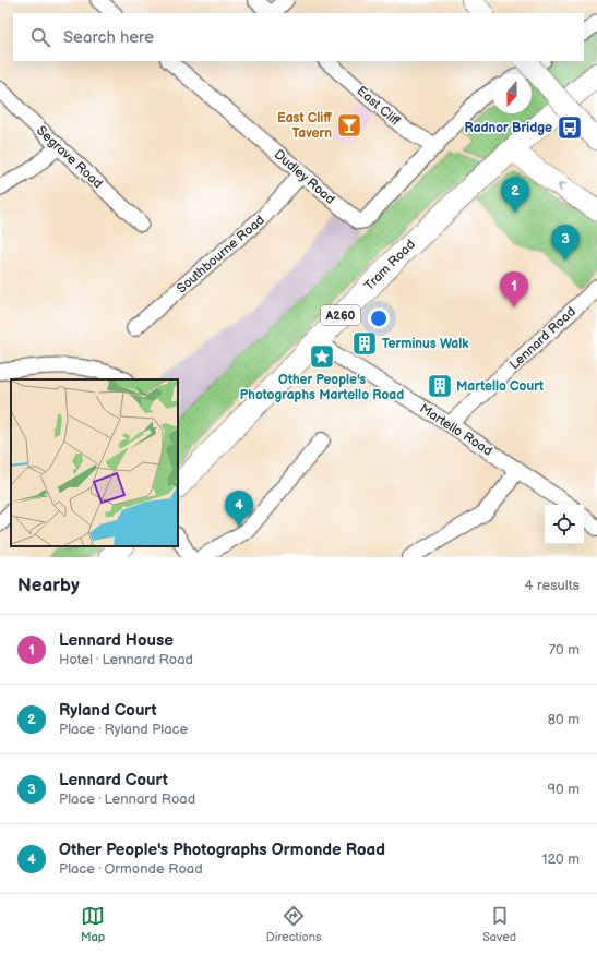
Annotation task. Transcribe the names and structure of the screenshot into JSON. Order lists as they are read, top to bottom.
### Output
{
  "streets": {
    "main road": ["Tram Road", "A260"],
    "street": [
      "East Cliff",
      "Segrave Road",
      "Dudley Road",
      "Southbourne Road",
      "Lennard Road",
      "Martello Road"
    ]
  },
  "crossings": [
    ["East Cliff", "Dudley Road"],
    ["Dudley Road", "Southbourne Road"],
    ["Tram Road", "Martello Road"],
    ["Lennard Road", "Martello Road"]
  ],
  "places": {
    "bar": ["East Cliff Tavern"],
    "bus stop": ["Radnor Bridge"],
    "building": ["Terminus Walk", "Martello Court"],
    "place": ["Other People's Photographs Martello Road"]
  },
  "north": "bottom",
  "page": {
    "search": "Search here",
    "pins": [
      "2",
      "3",
      "1",
      "4"
    ],
    "heading": ["Nearby", "4 results"],
    "list": [
      {
        "mark": "1",
        "name": "Lennard House",
        "note": "Hotel · Lennard Road",
        "value": "70 m"
      },
      {
        "mark": "2",
        "name": "Ryland Court",
        "note": "Place · Ryland Place",
        "value": "80 m"
      },
      {
        "mark": "3",
        "name": "Lennard Court",
        "note": "Place · Lennard Road",
        "value": "90 m"
      },
      {
        "mark": "4",
        "name": "Other People's Photographs Ormonde Road",
        "note": "Place · Ormonde Road",
        "value": "120 m"
      }
    ],
    "nav": ["Map", "Directions", "Saved"]
  }
}
